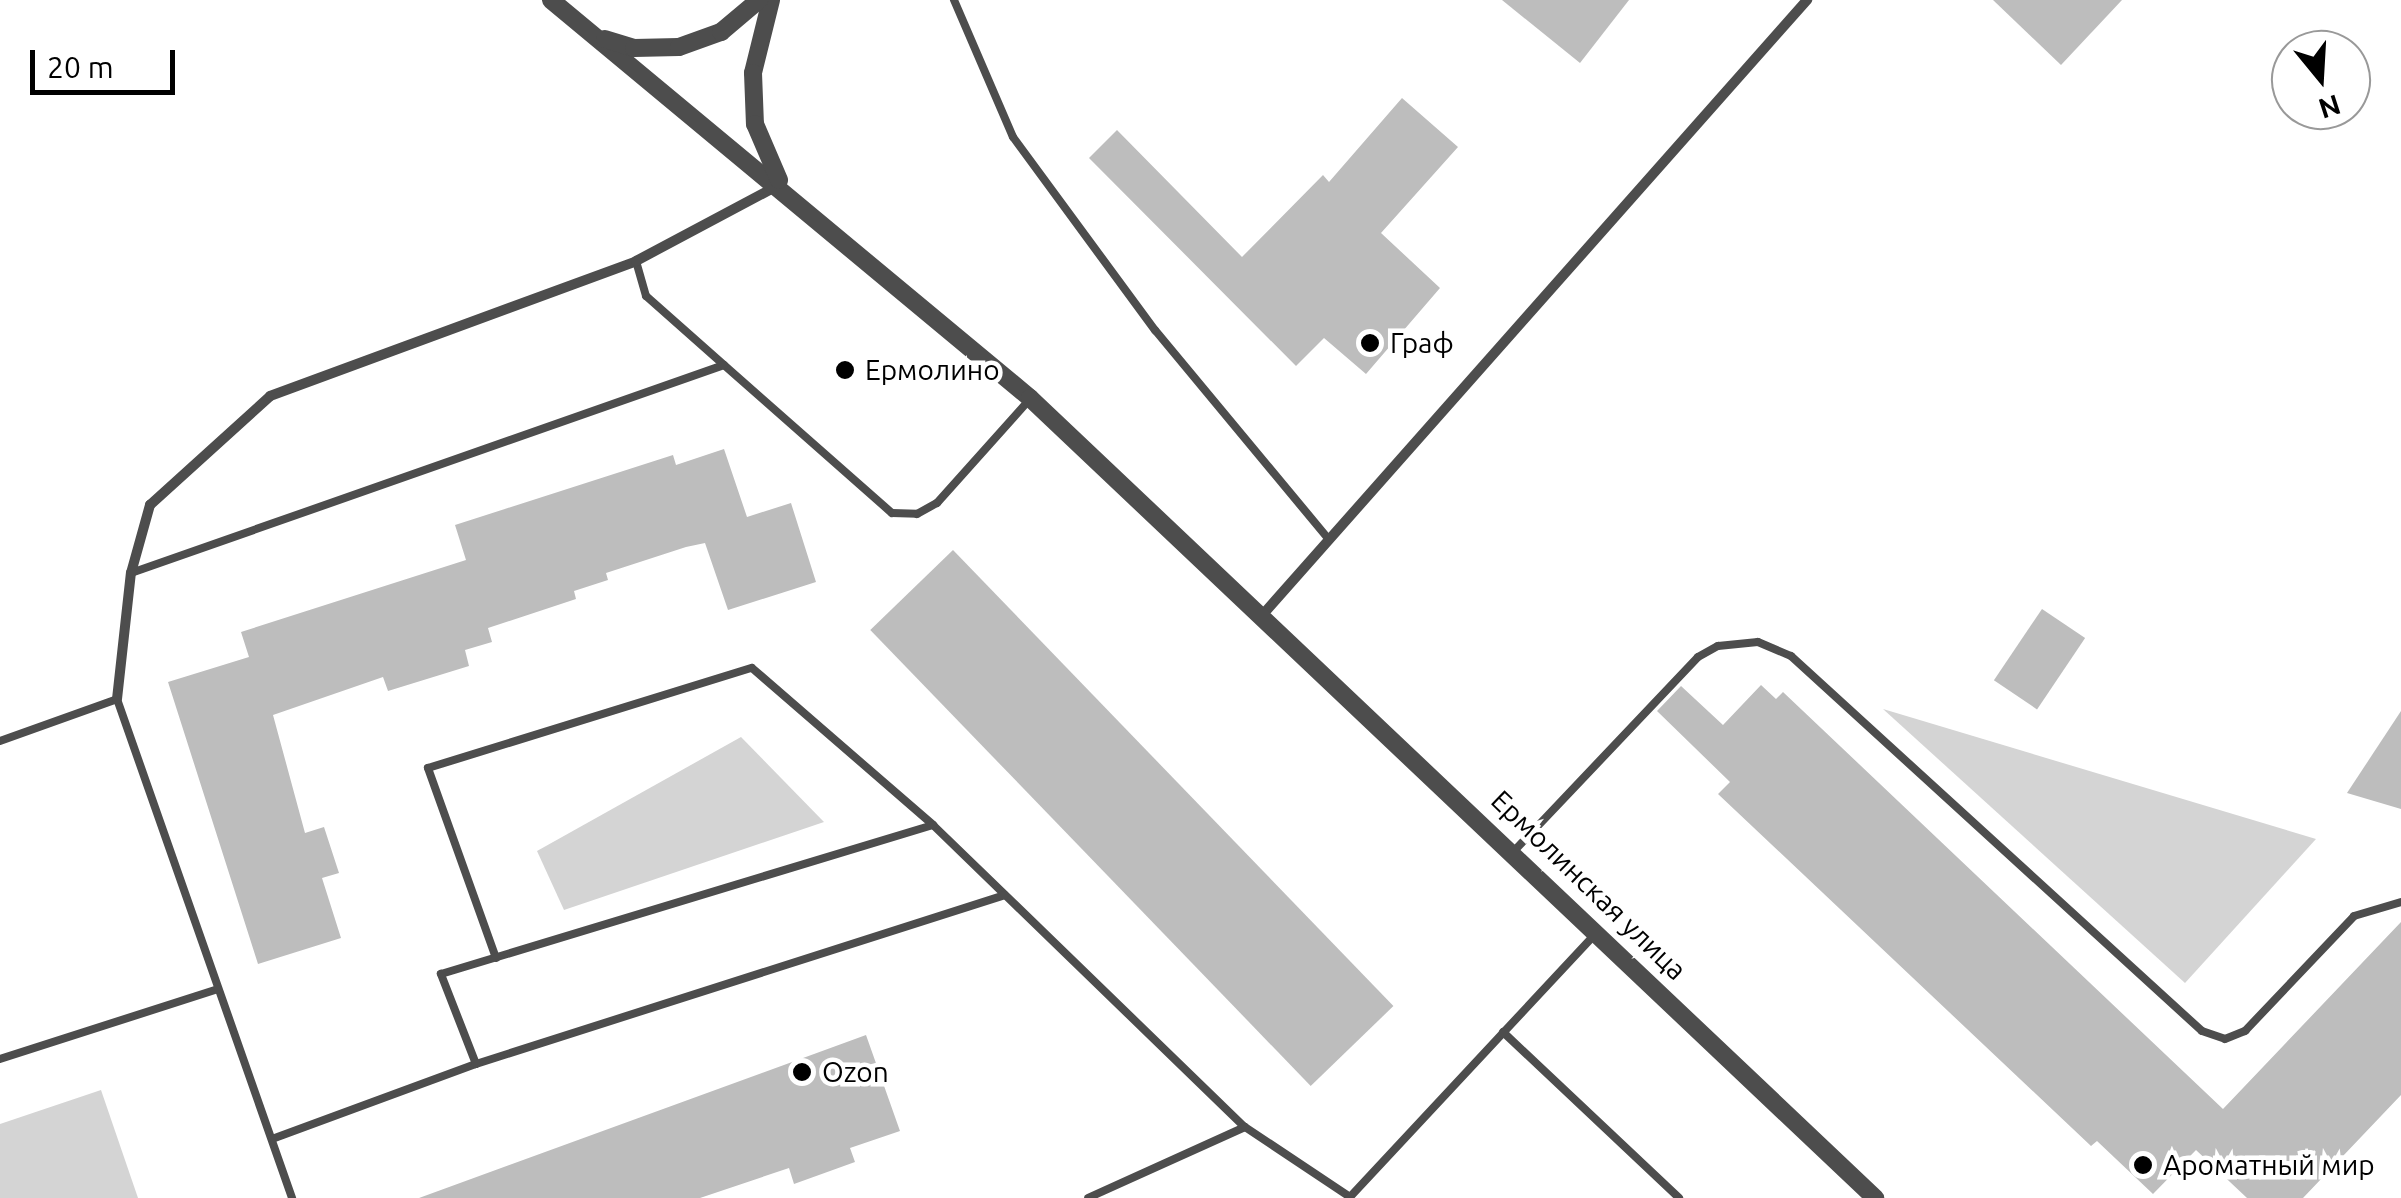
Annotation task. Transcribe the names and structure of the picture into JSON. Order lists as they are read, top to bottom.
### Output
{
  "streets": {
    "street": ["Ермолинская улица"]
  },
  "places": [
    "Граф",
    "Ермолино",
    "Ozon",
    "Ароматный мир"
  ],
  "scale_bar": "20 m",
  "north": "bottom"
}
